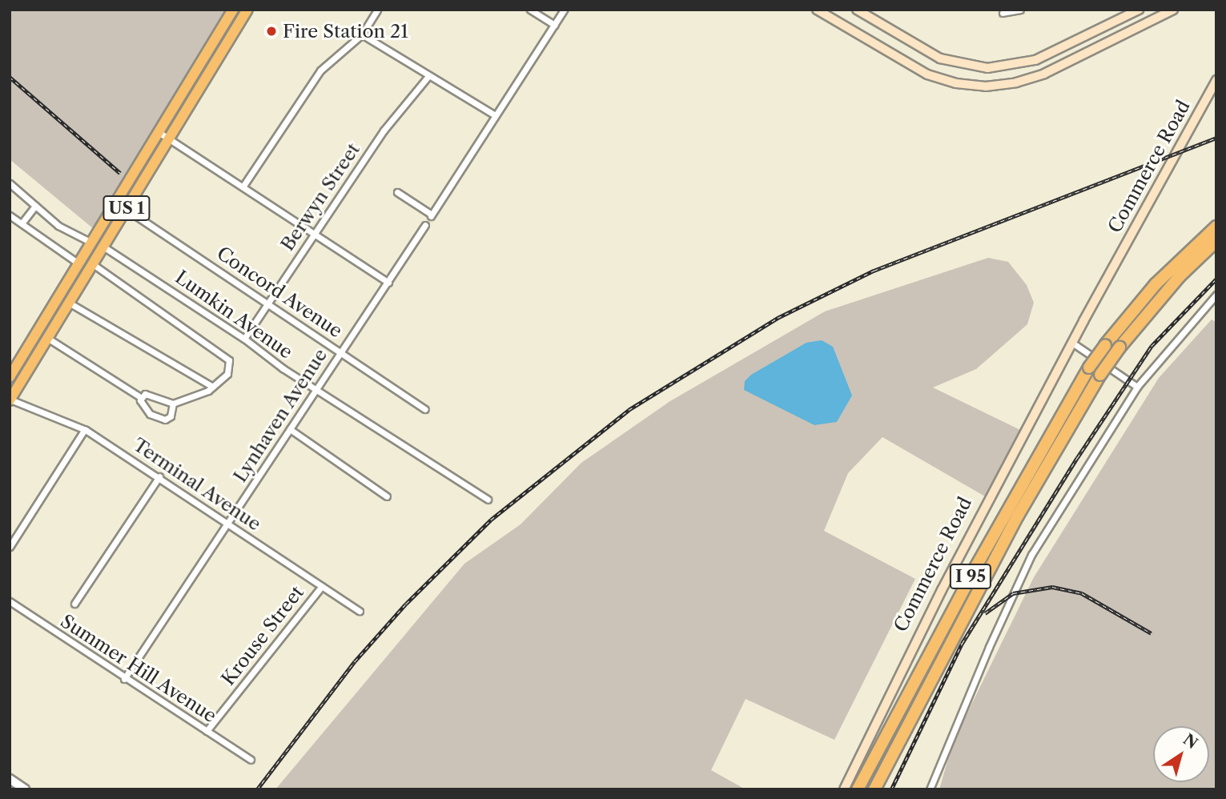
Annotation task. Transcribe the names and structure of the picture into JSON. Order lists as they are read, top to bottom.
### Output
{
  "streets": {
    "highway": ["I 95"],
    "main road": ["Commerce Road", "US 1"],
    "street": [
      "Berwyn Street",
      "Concord Avenue",
      "Lumkin Avenue",
      "Lynhaven Avenue",
      "Terminal Avenue",
      "Krouse Street",
      "Summer Hill Avenue"
    ]
  },
  "crossings": [
    ["Berwyn Street", "Concord Avenue"],
    ["Berwyn Street", "Lumkin Avenue"],
    ["US 1", "Concord Avenue"],
    ["US 1", "Lumkin Avenue"],
    ["US 1", "Terminal Avenue"],
    ["Concord Avenue", "Lynhaven Avenue"],
    ["Lumkin Avenue", "Lynhaven Avenue"],
    ["Lynhaven Avenue", "Terminal Avenue"],
    ["Lynhaven Avenue", "Summer Hill Avenue"],
    ["Terminal Avenue", "Krouse Street"],
    ["Krouse Street", "Summer Hill Avenue"]
  ],
  "places": ["Fire Station 21"],
  "north": "top right"
}
